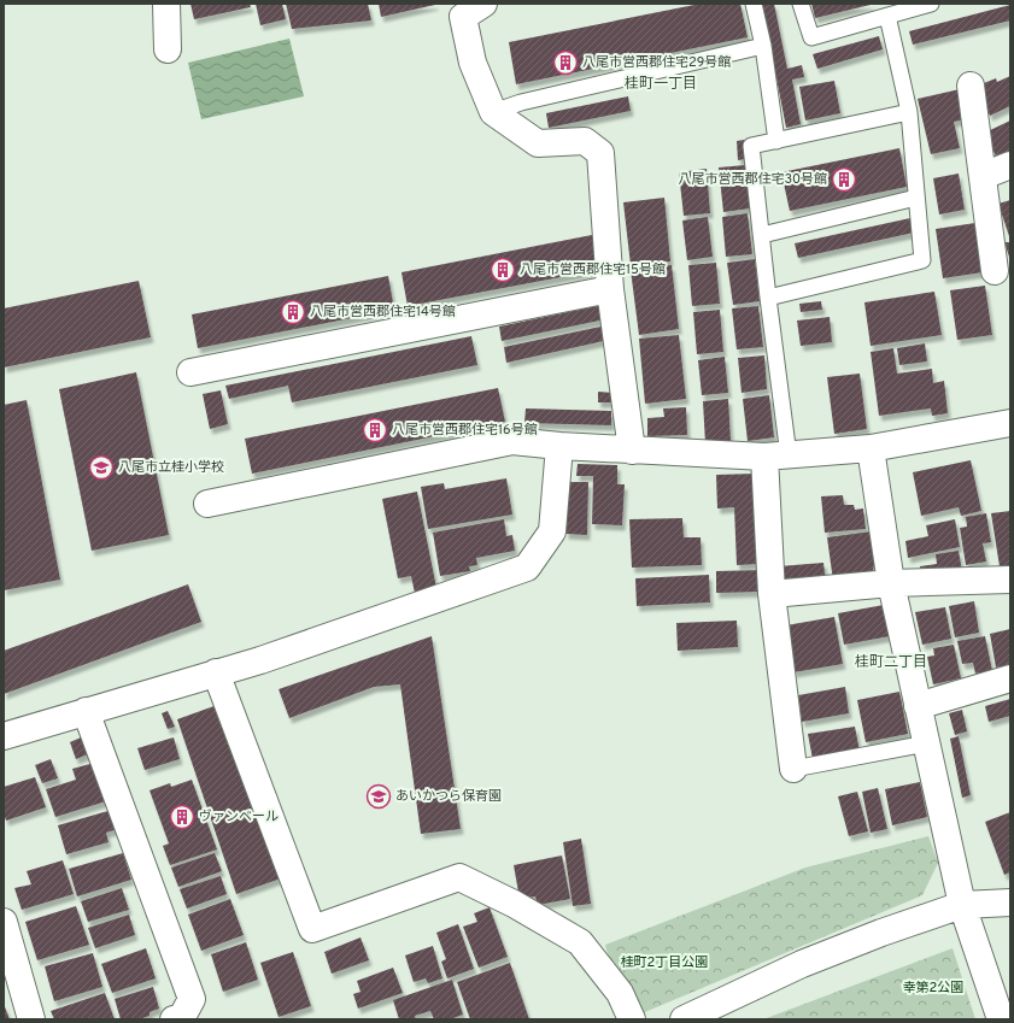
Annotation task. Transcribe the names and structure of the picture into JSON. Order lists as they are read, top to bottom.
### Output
{
  "districts": ["桂町一丁目", "桂町二丁目"],
  "parks": ["桂町2丁目公園", "幸第2公園"],
  "places": {
    "building": [
      "八尾市営西郡住宅29号館",
      "八尾市営西郡住宅30号館",
      "八尾市営西郡住宅15号館",
      "八尾市営西郡住宅14号館",
      "八尾市営西郡住宅16号館",
      "ヴァンベール"
    ],
    "school or university": ["八尾市立桂小学校", "あいかつら保育園"]
  }
}
